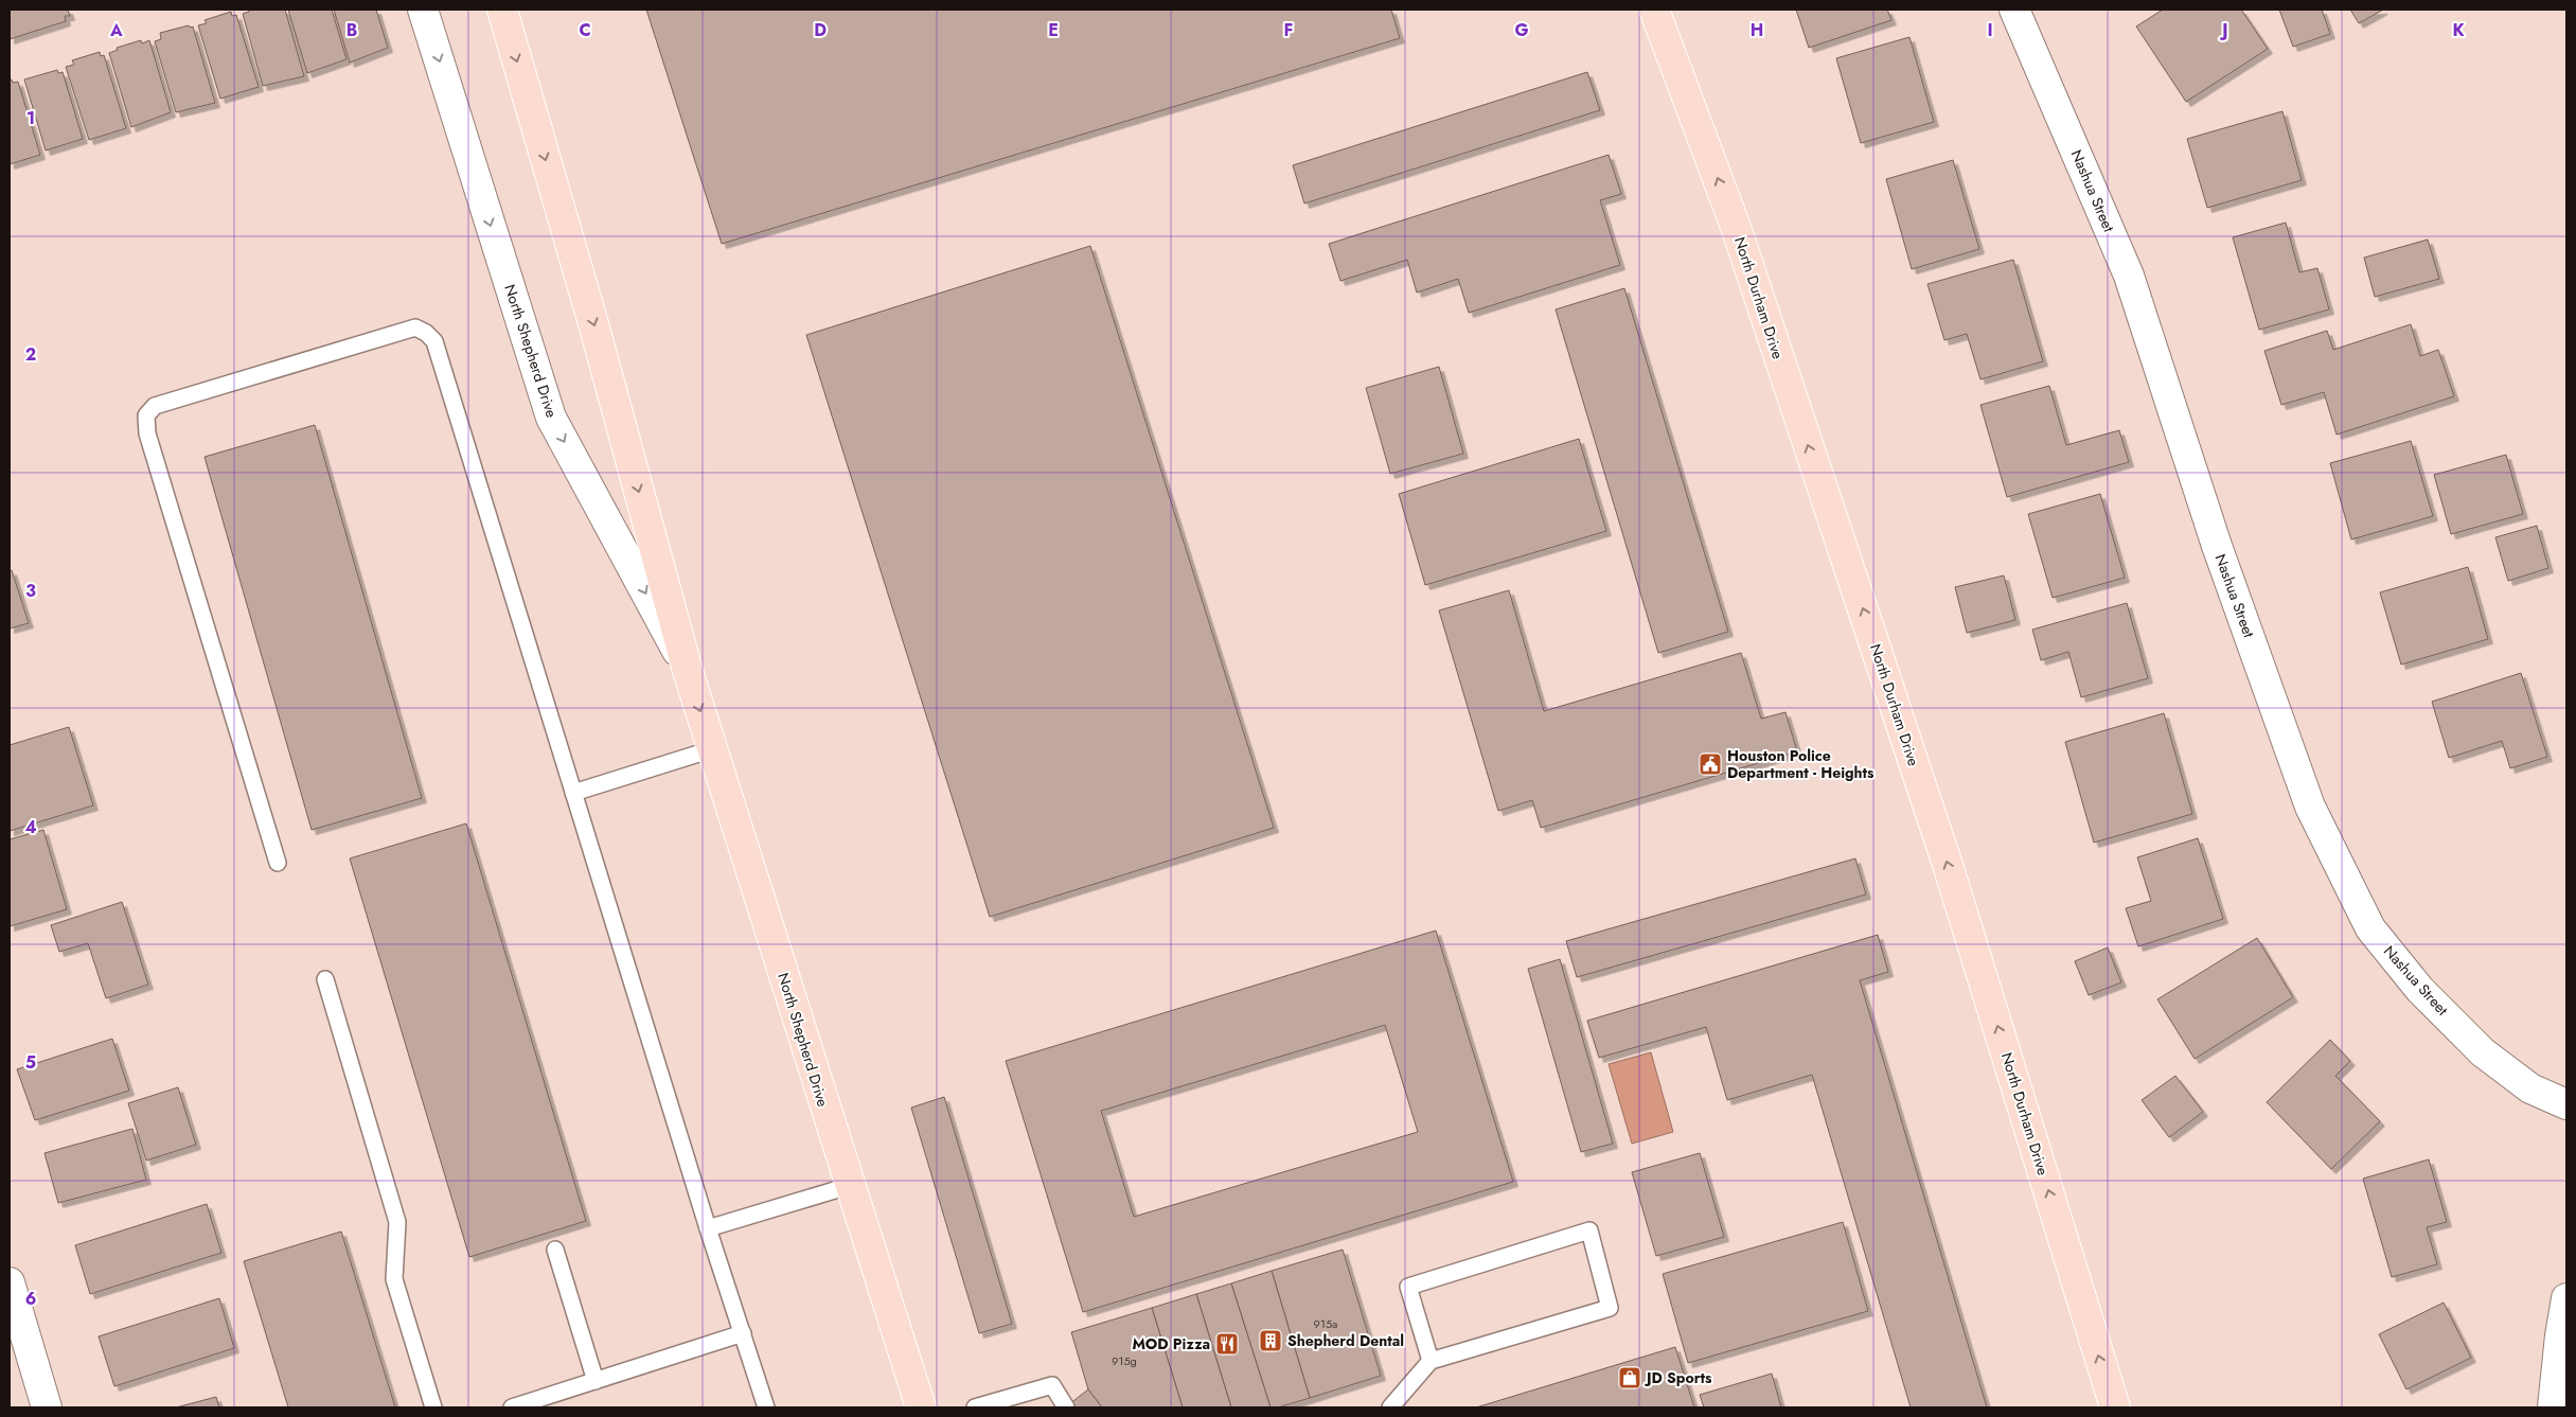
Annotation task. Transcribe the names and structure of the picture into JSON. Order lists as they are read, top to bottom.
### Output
{
  "streets": {
    "main road": ["North Durham Drive", "North Shepherd Drive"],
    "street": ["Nashua Street"]
  },
  "one_way": ["North Durham Drive", "North Shepherd Drive"],
  "places": {
    "public building": ["Houston Police Department - Heights"],
    "building": ["Shepherd Dental"],
    "restaurant": ["MOD Pizza"],
    "shop": ["JD Sports"]
  },
  "house_numbers": ["915a", "915g"],
  "grid": {
    "columns": [
      "A",
      "B",
      "C",
      "D",
      "E",
      "F",
      "G",
      "H",
      "I",
      "J",
      "K"
    ],
    "rows": [
      "1",
      "2",
      "3",
      "4",
      "5",
      "6"
    ]
  }
}
